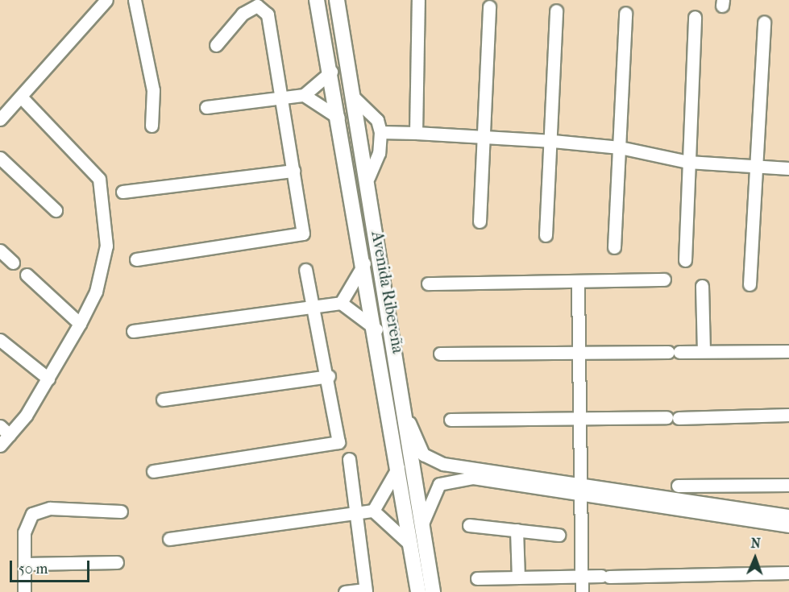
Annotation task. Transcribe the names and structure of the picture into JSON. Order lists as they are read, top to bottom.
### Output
{
  "streets": {
    "street": ["Avenida Ribereña"]
  },
  "scale_bar": "50 m",
  "north": "top"
}
